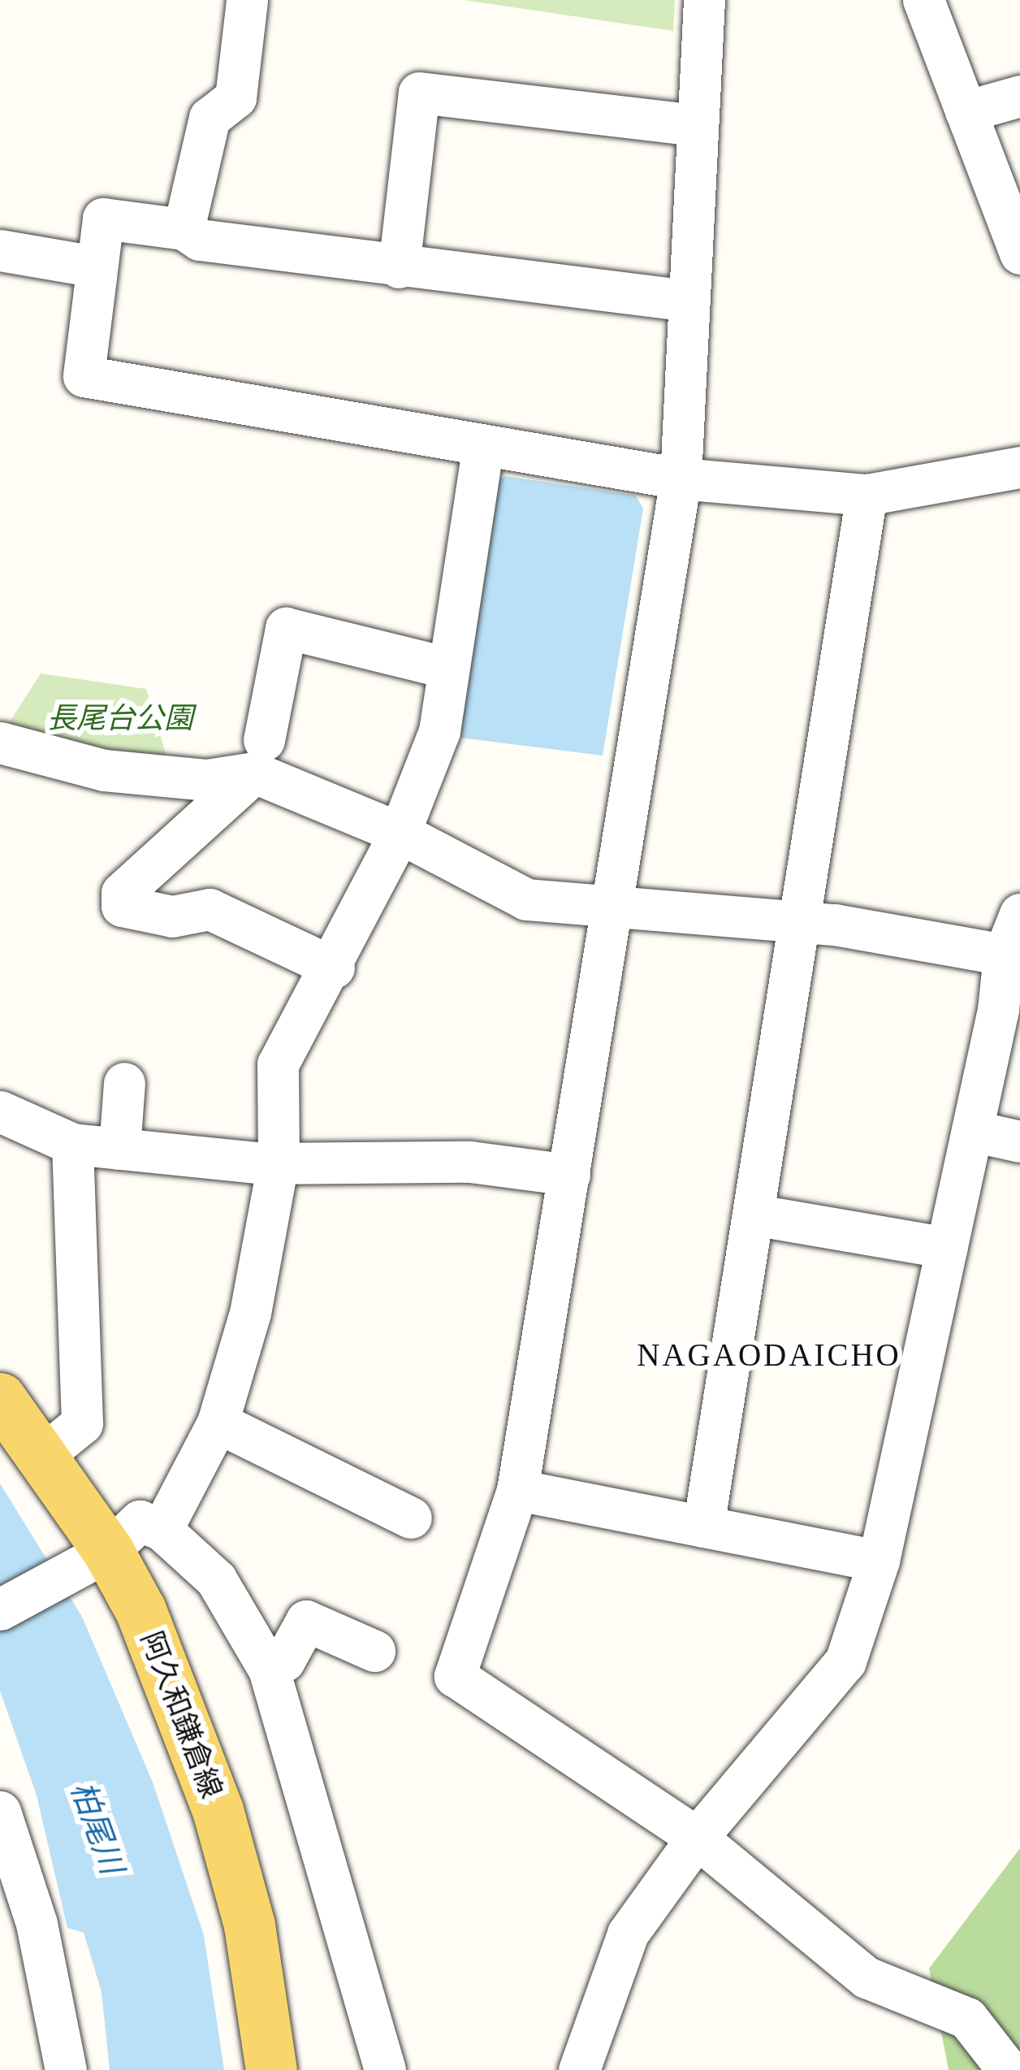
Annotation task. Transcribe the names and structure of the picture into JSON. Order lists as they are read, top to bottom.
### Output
{
  "streets": {
    "main road": ["阿久和鎌倉線"]
  },
  "districts": ["NAGAODAICHO"],
  "water": ["柏尾川"],
  "parks": ["長尾台公園"]
}
